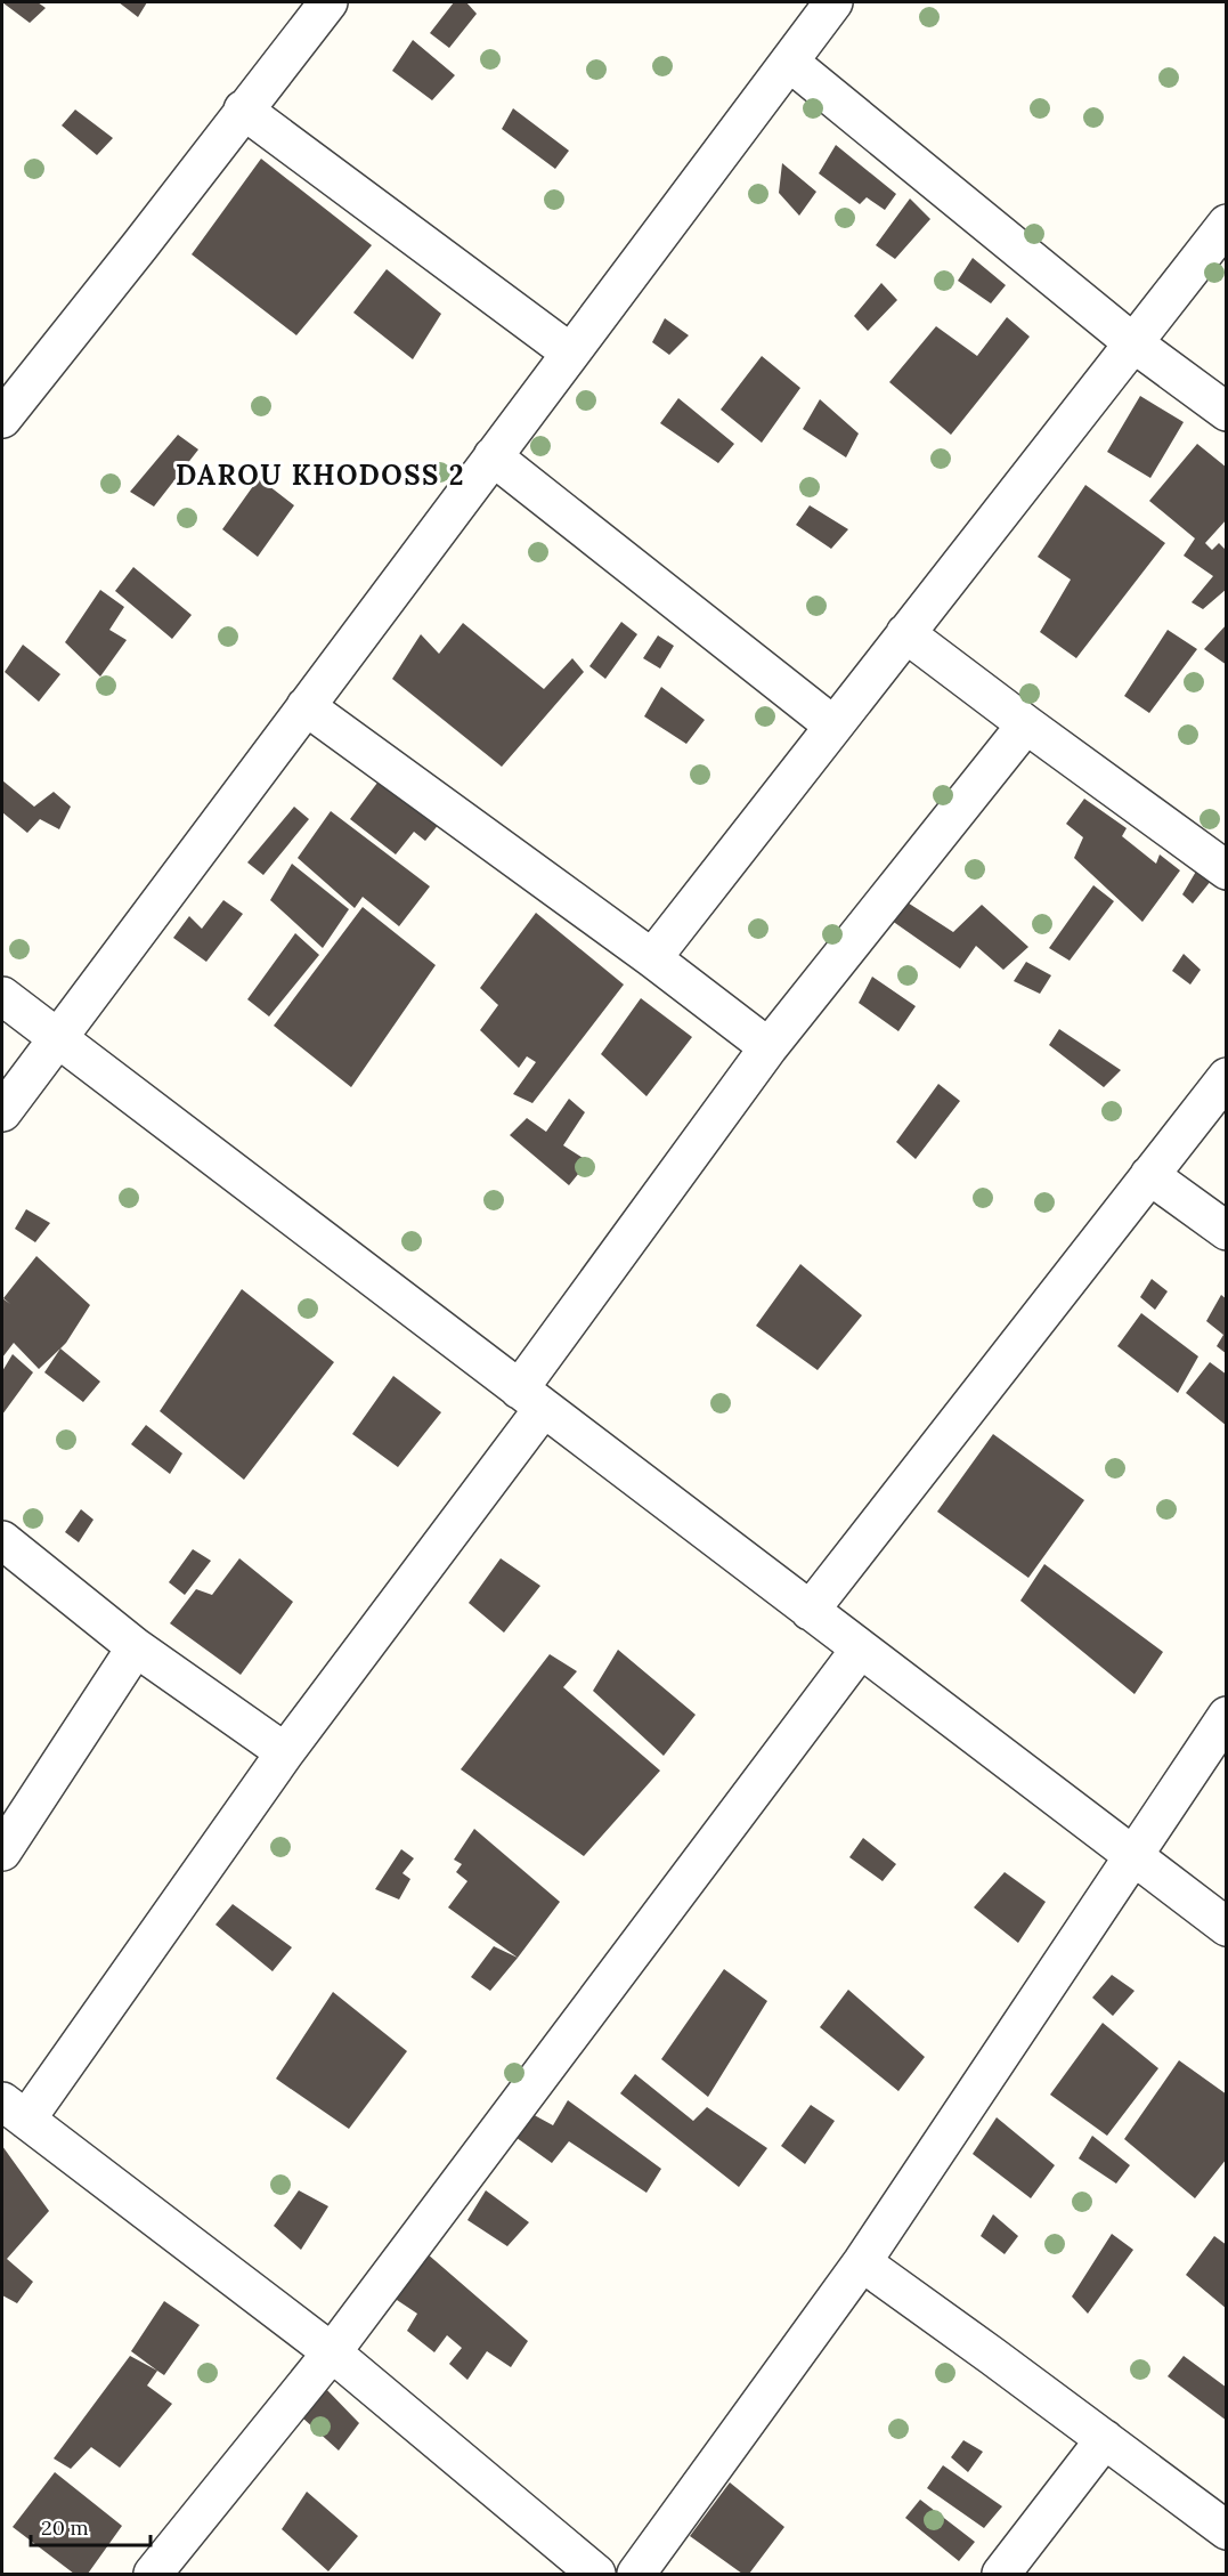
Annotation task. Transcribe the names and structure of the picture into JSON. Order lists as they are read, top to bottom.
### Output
{
  "districts": ["DAROU KHODOSS 2"],
  "scale_bar": "20 m"
}
